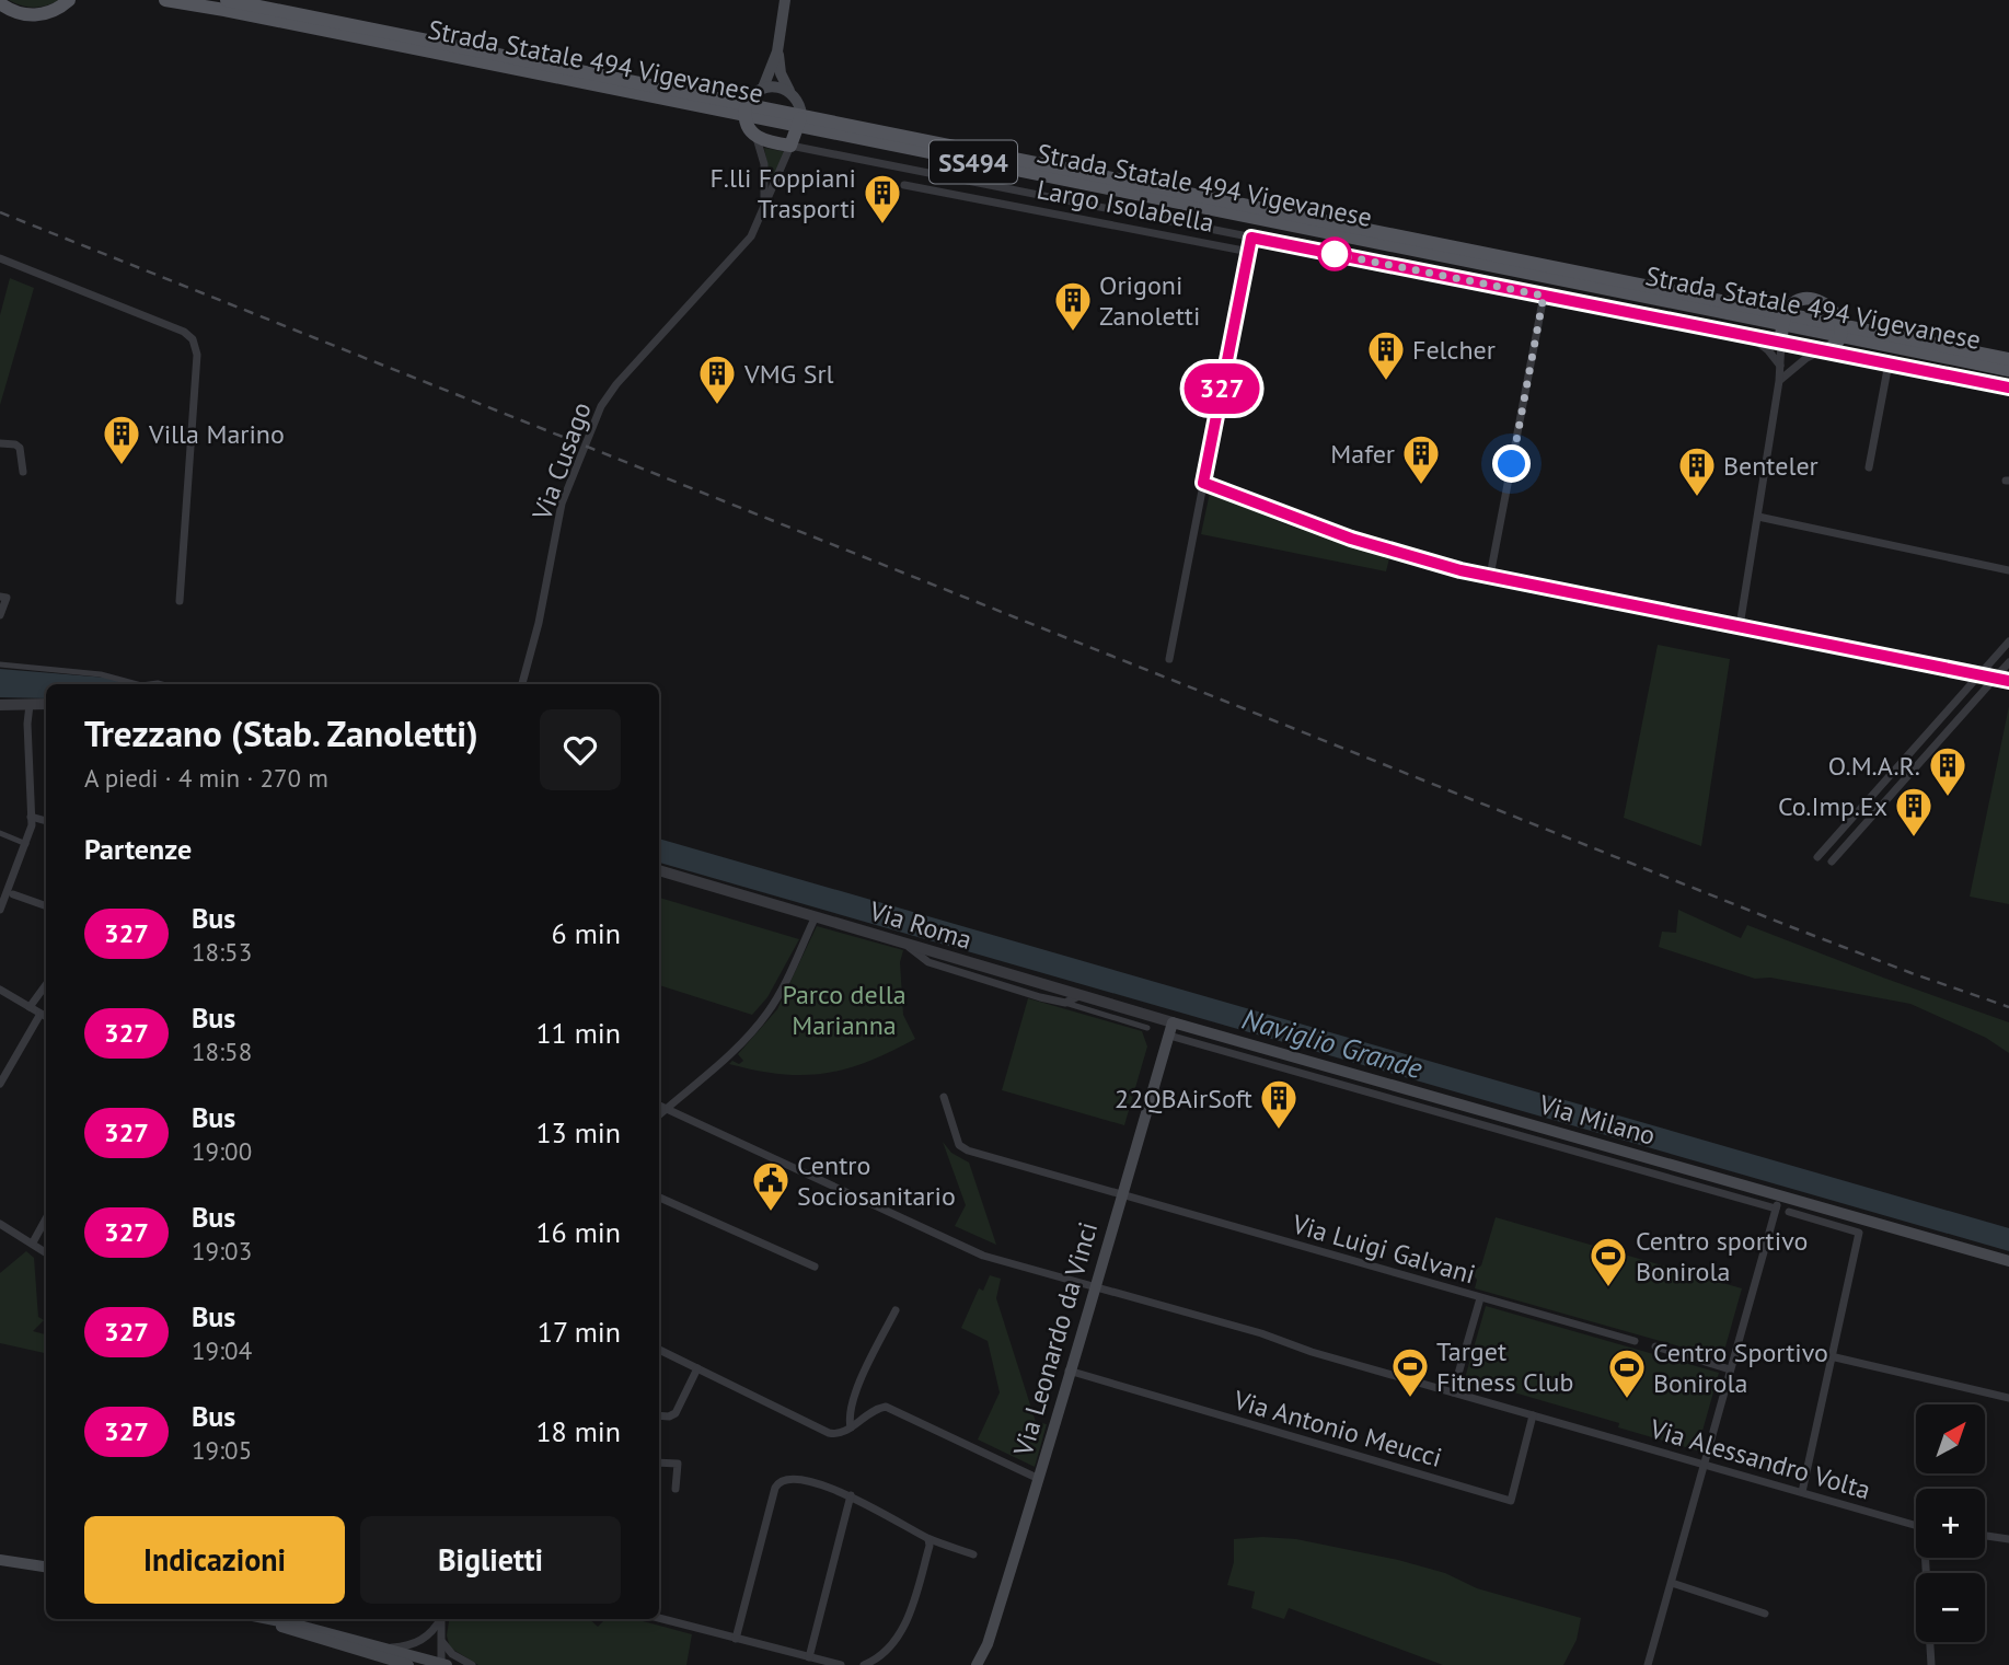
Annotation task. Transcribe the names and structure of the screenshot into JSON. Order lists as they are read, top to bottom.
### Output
{
  "streets": {
    "main road": [
      "Strada Statale 494 Vigevanese",
      "SS494",
      "Via Milano",
      "Via Leonardo da Vinci"
    ],
    "street": [
      "Largo Isolabella",
      "Via Cusago",
      "Via Roma",
      "Via Luigi Galvani",
      "Via Antonio Meucci",
      "Via Alessandro Volta"
    ]
  },
  "crossings": [
    ["Via Roma", "Via Milano"],
    ["Via Roma", "Via Leonardo da Vinci"],
    ["Via Milano", "Via Leonardo da Vinci"],
    ["Via Luigi Galvani", "Via Leonardo da Vinci"],
    ["Via Leonardo da Vinci", "Via Antonio Meucci"],
    ["Via Leonardo da Vinci", "Via Alessandro Volta"],
    ["Via Antonio Meucci", "Via Alessandro Volta"]
  ],
  "water": ["Naviglio Grande"],
  "parks": ["Parco della Marianna"],
  "places": {
    "building": [
      "F.lli Foppiani Trasporti",
      "Origoni Zanoletti",
      "Felcher",
      "VMG Srl",
      "Villa Marino",
      "Mafer",
      "Benteler",
      "O.M.A.R.",
      "Co.Imp.Ex",
      "22QBAirSoft"
    ],
    "public building": ["Centro Sociosanitario"],
    "sports": ["Centro sportivo Bonirola", "Target Fitness Club", "Centro Sportivo Bonirola"]
  },
  "lines": ["bus line 327"],
  "north": "top right",
  "page": {
    "on_map": "327",
    "heading": [
      ["Trezzano (Stab. Zanoletti)", "A piedi · 4 min · 270 m"],
      "Partenze"
    ],
    "list": [
      {
        "mark": "327",
        "name": "Bus",
        "note": "18:53",
        "value": "6 min"
      },
      {
        "mark": "327",
        "name": "Bus",
        "note": "18:58",
        "value": "11 min"
      },
      {
        "mark": "327",
        "name": "Bus",
        "note": "19:00",
        "value": "13 min"
      },
      {
        "mark": "327",
        "name": "Bus",
        "note": "19:03",
        "value": "16 min"
      },
      {
        "mark": "327",
        "name": "Bus",
        "note": "19:04",
        "value": "17 min"
      },
      {
        "mark": "327",
        "name": "Bus",
        "note": "19:05",
        "value": "18 min"
      }
    ],
    "map_buttons": ["+", "−"],
    "buttons": ["Indicazioni", "Biglietti"]
  }
}
